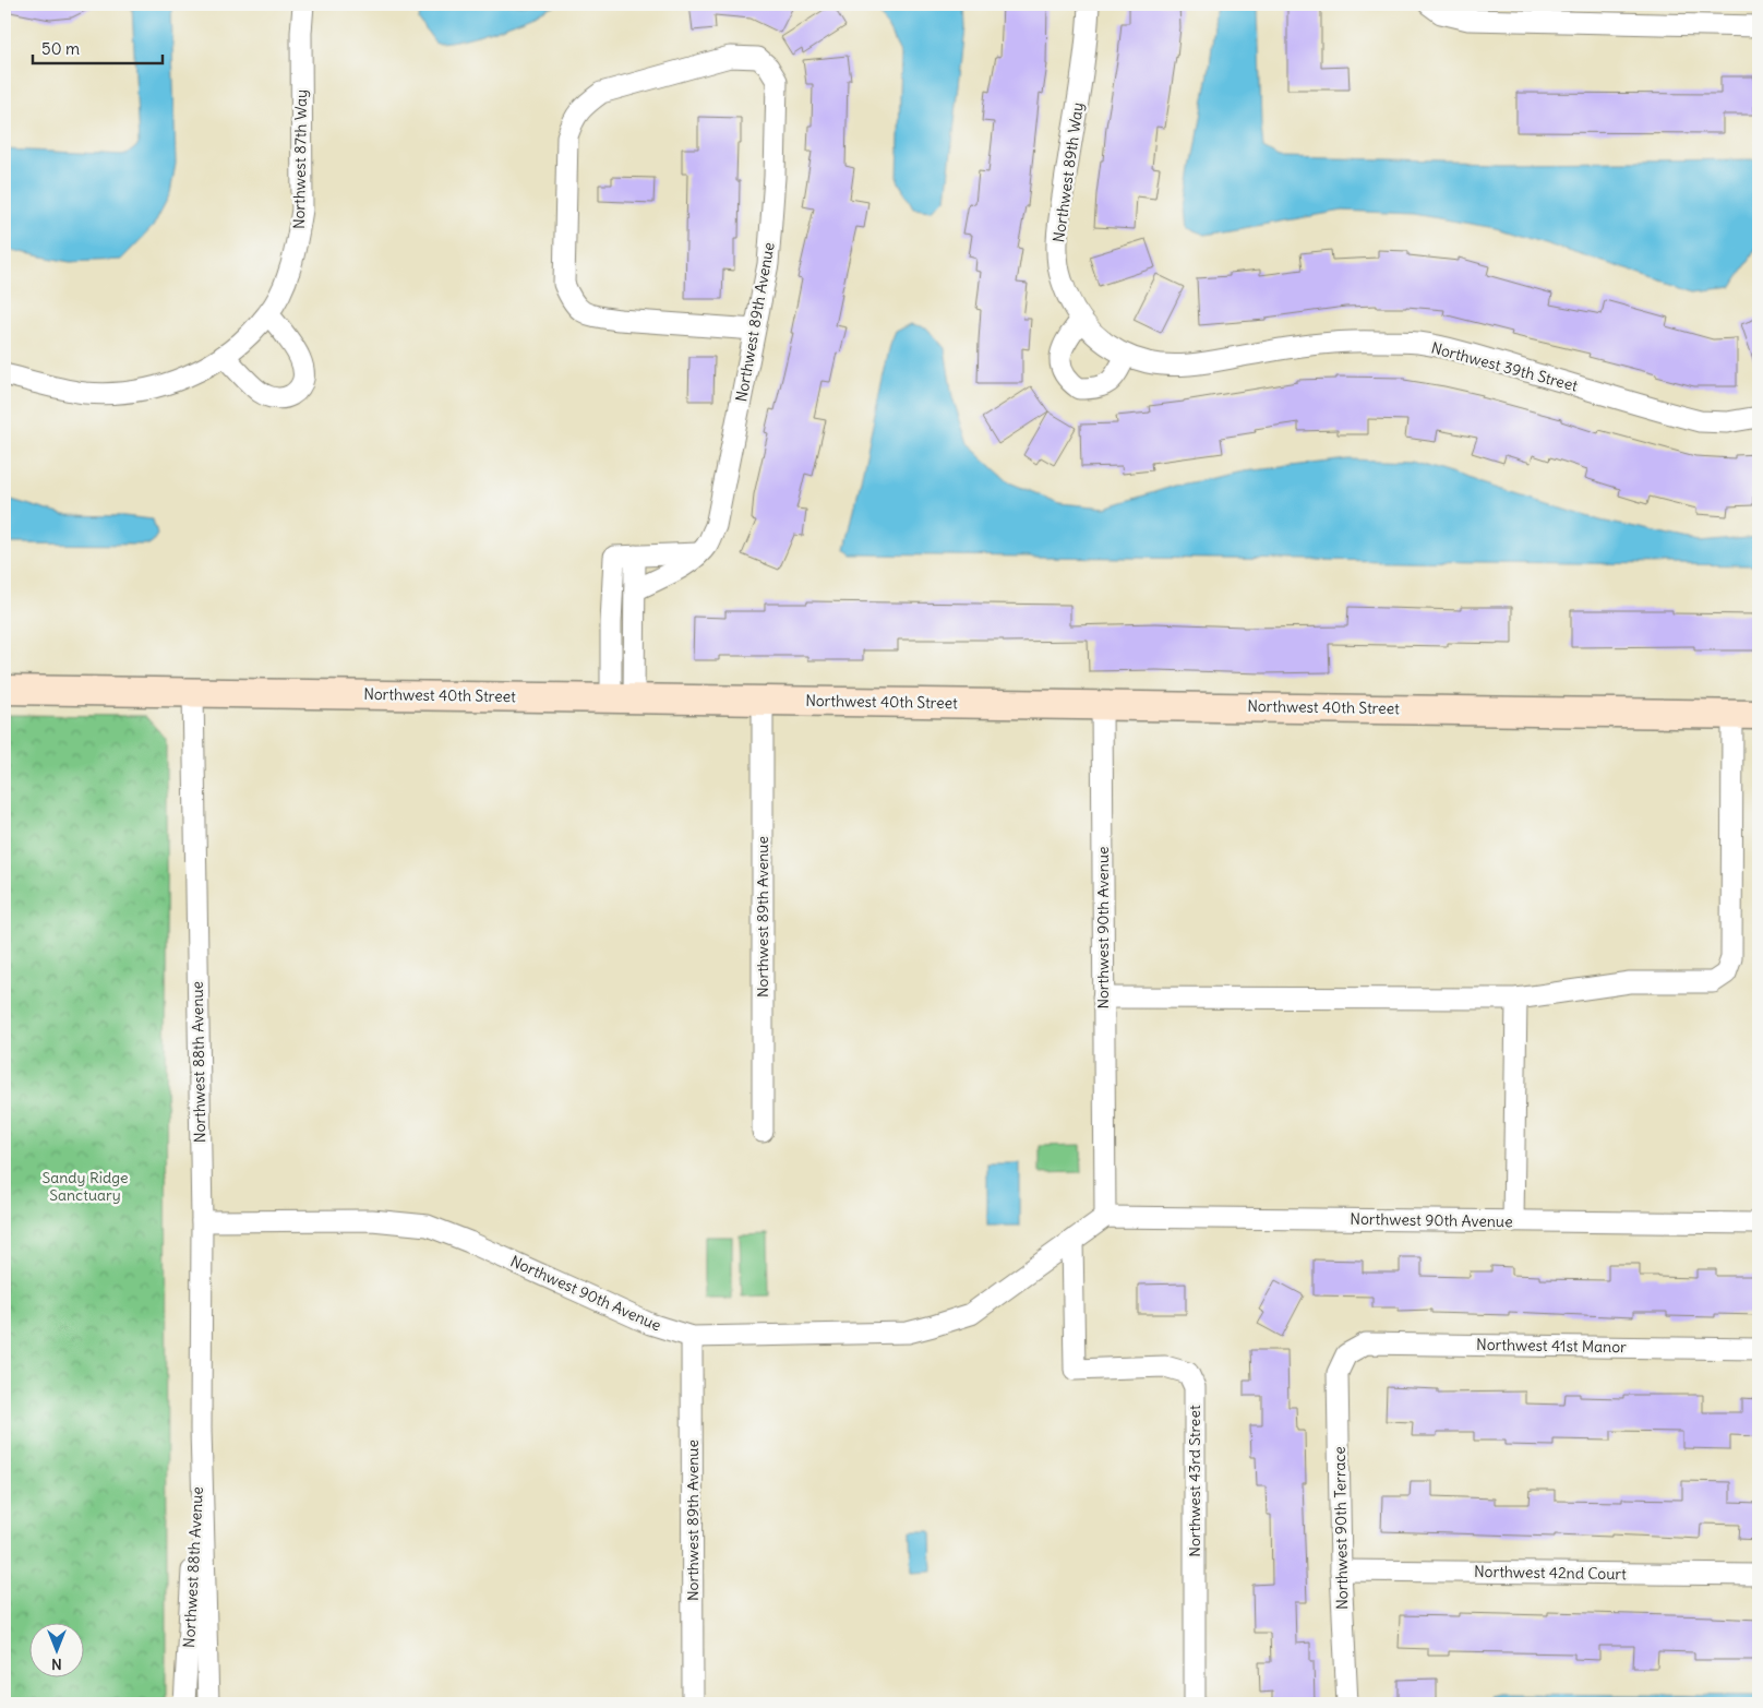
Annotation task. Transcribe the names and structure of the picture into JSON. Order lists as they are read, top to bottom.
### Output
{
  "streets": {
    "street": [
      "Northwest 87th Way",
      "Northwest 89th Way",
      "Northwest 89th Avenue",
      "Northwest 39th Street",
      "Northwest 40th Street",
      "Northwest 90th Avenue",
      "Northwest 88th Avenue",
      "Northwest 41st Manor",
      "Northwest 43rd Street",
      "Northwest 90th Terrace",
      "Northwest 42nd Court"
    ]
  },
  "crossings": [
    ["Northwest 89th Way", "Northwest 39th Street"],
    ["Northwest 89th Avenue", "Northwest 40th Street"],
    ["Northwest 89th Avenue", "Northwest 90th Avenue"],
    ["Northwest 40th Street", "Northwest 90th Avenue"],
    ["Northwest 40th Street", "Northwest 88th Avenue"],
    ["Northwest 90th Avenue", "Northwest 88th Avenue"],
    ["Northwest 90th Avenue", "Northwest 43rd Street"],
    ["Northwest 41st Manor", "Northwest 90th Terrace"],
    ["Northwest 90th Terrace", "Northwest 42nd Court"]
  ],
  "parks": ["Sandy Ridge Sanctuary"],
  "scale_bar": "50 m",
  "north": "bottom"
}
